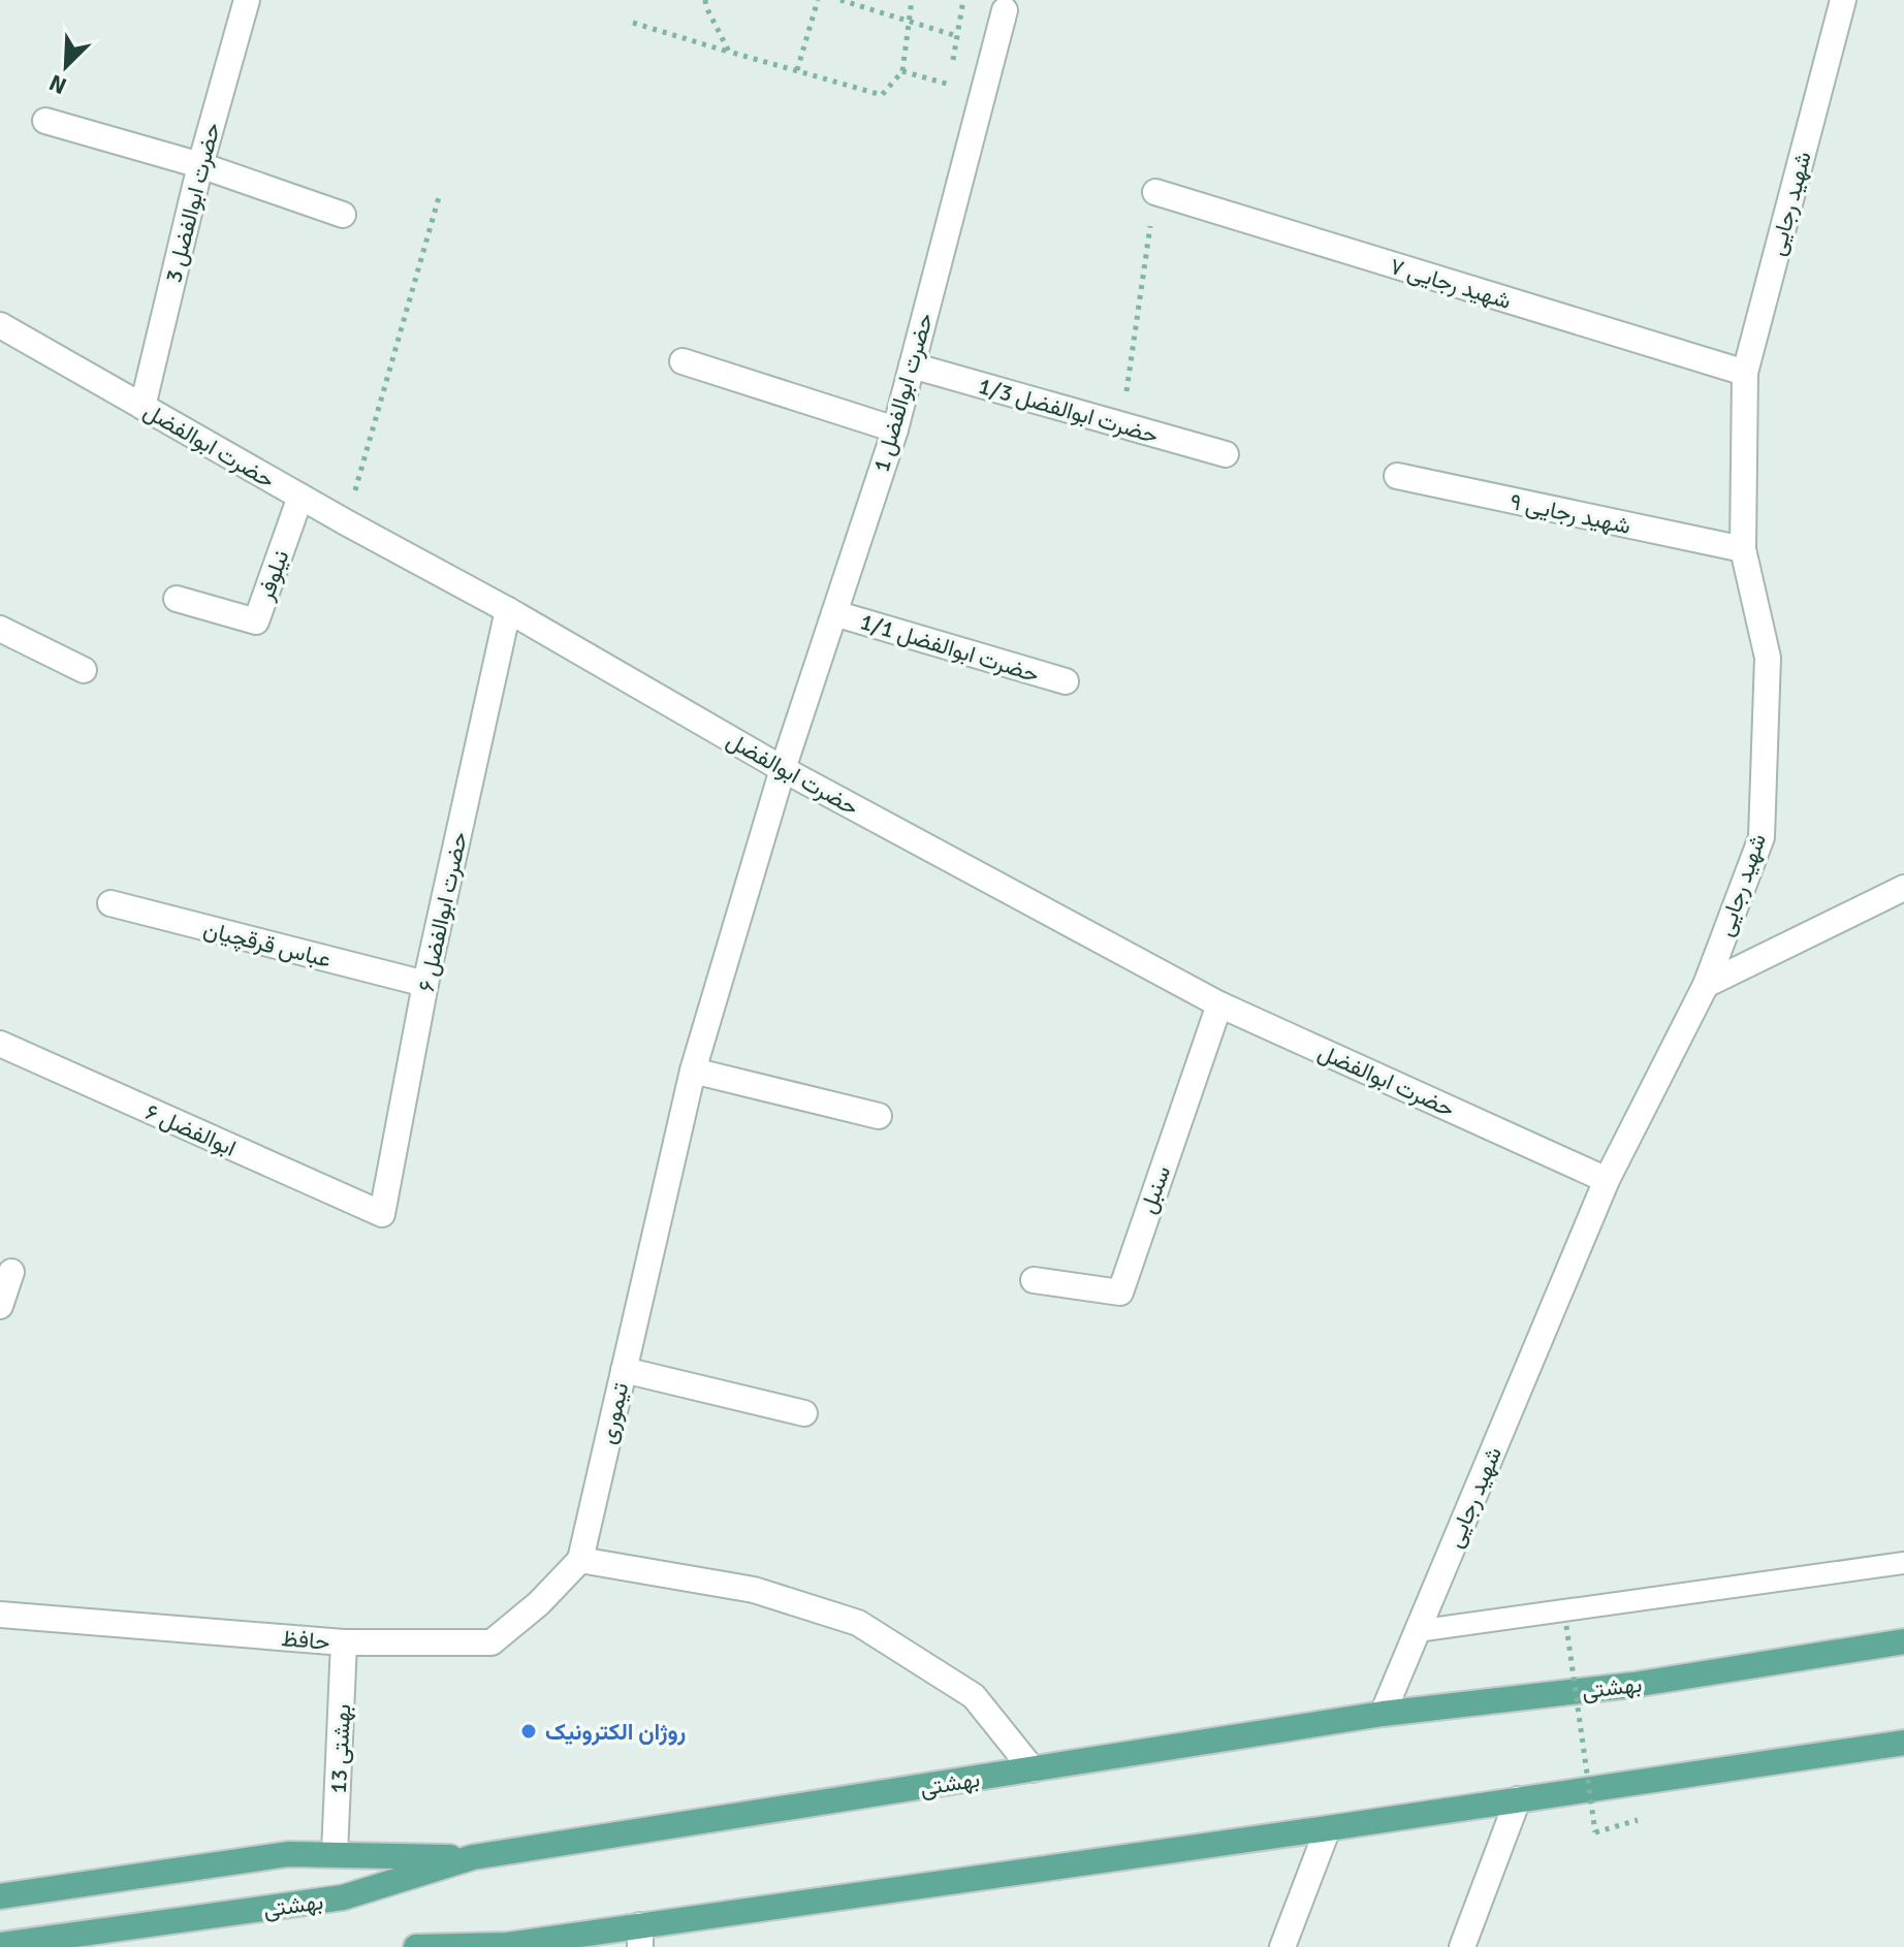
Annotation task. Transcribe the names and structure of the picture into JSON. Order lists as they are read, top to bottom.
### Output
{
  "streets": {
    "main road": ["بهشتی"],
    "street": [
      "حضرت ابوالفضل 3",
      "شهید رجایی",
      "شهید رجایی ۷",
      "حضرت ابوالفضل 1",
      "حضرت ابوالفضل 1/3",
      "حضرت ابوالفضل",
      "شهید رجایی ۹",
      "نیلوفر",
      "حضرت ابوالفضل 1/1",
      "حضرت ابوالفضل ۶",
      "عباس قرقچیان",
      "ابوالفضل ۶",
      "سنبل",
      "تیموری",
      "حافظ",
      "بهشتی 13"
    ]
  },
  "crossings": [
    ["حضرت ابوالفضل 3", "حضرت ابوالفضل"],
    ["شهید رجایی", "شهید رجایی ۷"],
    ["شهید رجایی", "حضرت ابوالفضل"],
    ["شهید رجایی", "شهید رجایی ۹"],
    ["شهید رجایی", "بهشتی"],
    ["حضرت ابوالفضل 1", "حضرت ابوالفضل 1/3"],
    ["حضرت ابوالفضل 1", "حضرت ابوالفضل"],
    ["حضرت ابوالفضل 1", "حضرت ابوالفضل 1/1"],
    ["حضرت ابوالفضل 1", "تیموری"],
    ["حضرت ابوالفضل", "نیلوفر"],
    ["حضرت ابوالفضل", "حضرت ابوالفضل ۶"],
    ["حضرت ابوالفضل", "سنبل"],
    ["حضرت ابوالفضل", "تیموری"],
    ["حضرت ابوالفضل ۶", "عباس قرقچیان"],
    ["حضرت ابوالفضل ۶", "ابوالفضل ۶"],
    ["تیموری", "حافظ"],
    ["حافظ", "بهشتی 13"]
  ],
  "places": ["روژان الکترونیک"],
  "north": "bottom left"
}
